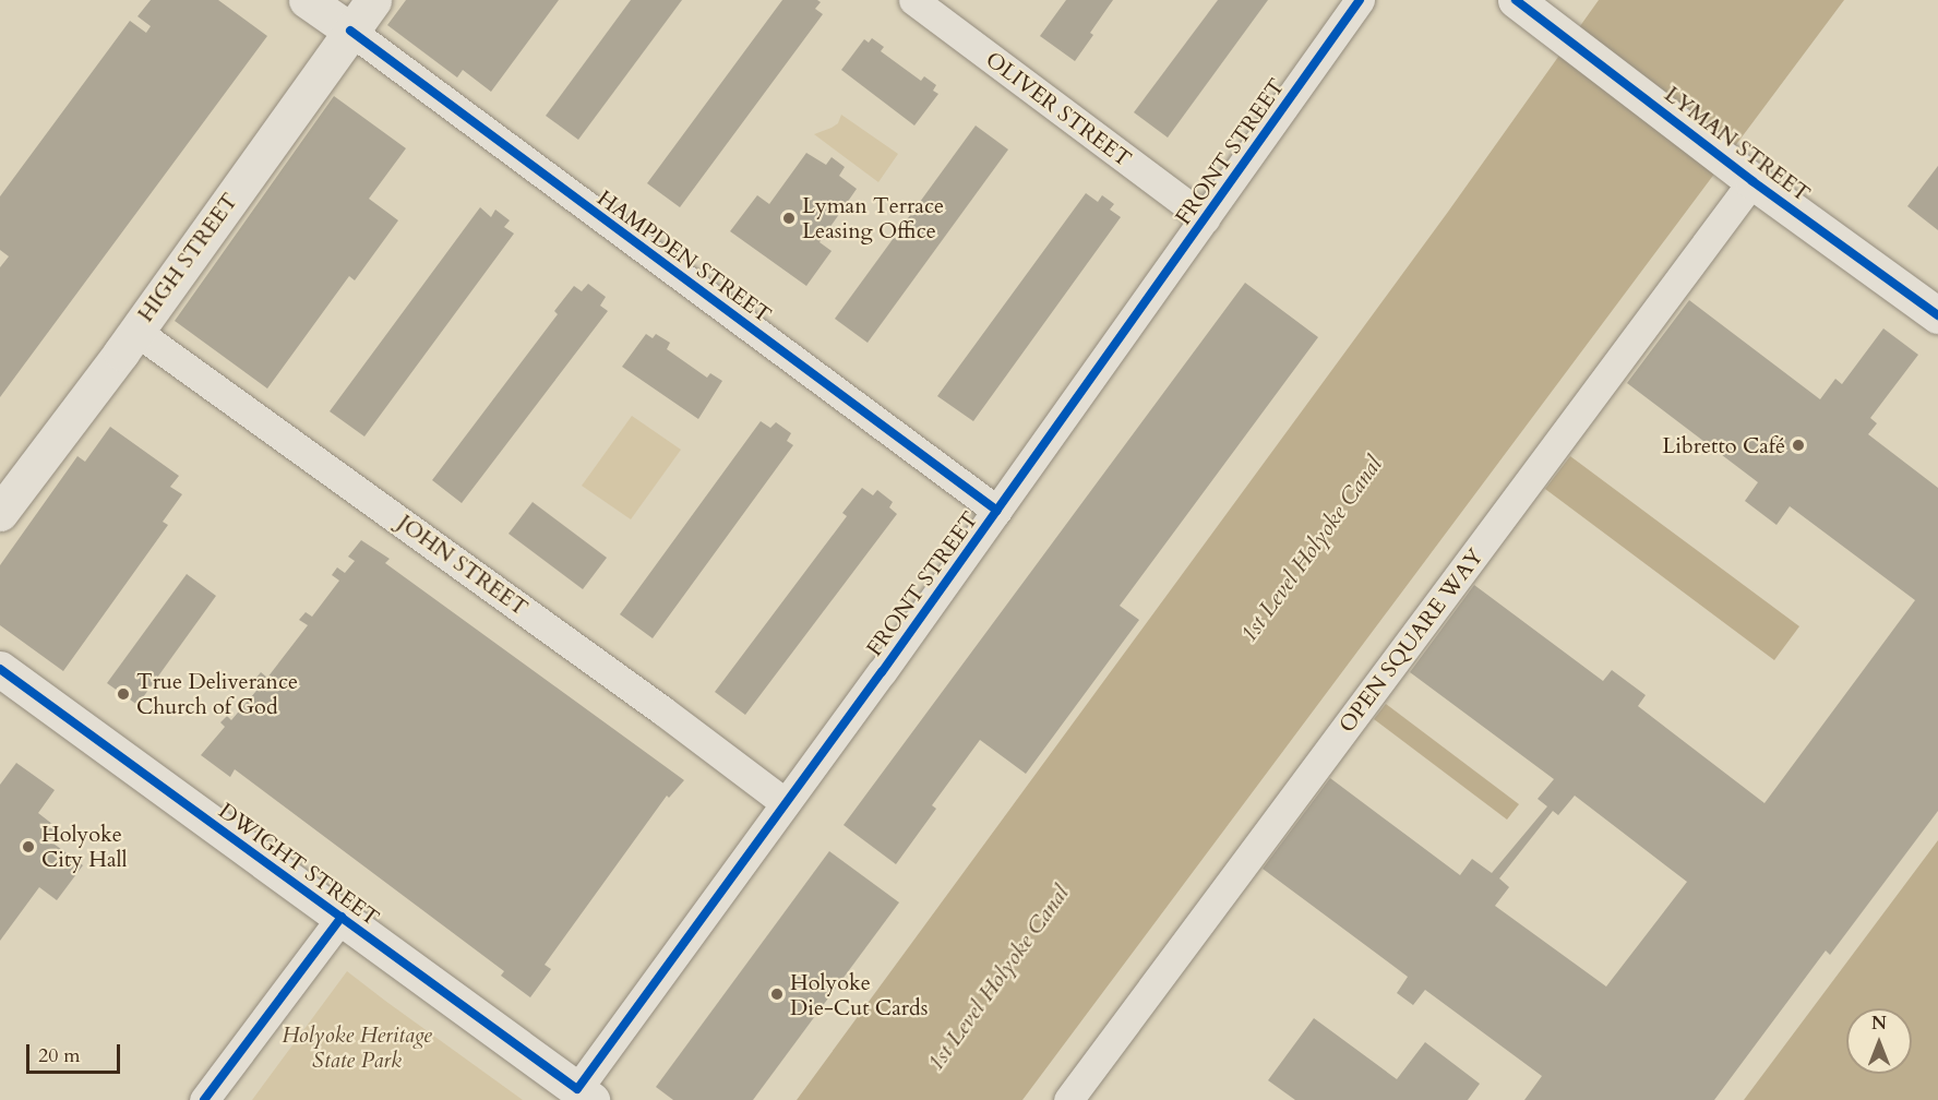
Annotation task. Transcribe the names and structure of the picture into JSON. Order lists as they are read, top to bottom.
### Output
{
  "streets": {
    "main road": [
      "LYMAN STREET",
      "HAMPDEN STREET",
      "HIGH STREET",
      "DWIGHT STREET"
    ],
    "street": [
      "OLIVER STREET",
      "FRONT STREET",
      "JOHN STREET",
      "OPEN SQUARE WAY"
    ]
  },
  "crossings": [
    ["OLIVER STREET", "FRONT STREET"],
    ["LYMAN STREET", "OPEN SQUARE WAY"],
    ["FRONT STREET", "HAMPDEN STREET"],
    ["FRONT STREET", "JOHN STREET"],
    ["FRONT STREET", "DWIGHT STREET"],
    ["HAMPDEN STREET", "HIGH STREET"],
    ["HIGH STREET", "JOHN STREET"]
  ],
  "water": ["1st Level Holyoke Canal"],
  "parks": ["Holyoke Heritage State Park"],
  "places": [
    "Lyman Terrace Leasing Office",
    "Libretto Café",
    "True Deliverance Church of God",
    "Holyoke City Hall",
    "Holyoke Die-Cut Cards"
  ],
  "scale_bar": "20 m",
  "north": "top"
}
